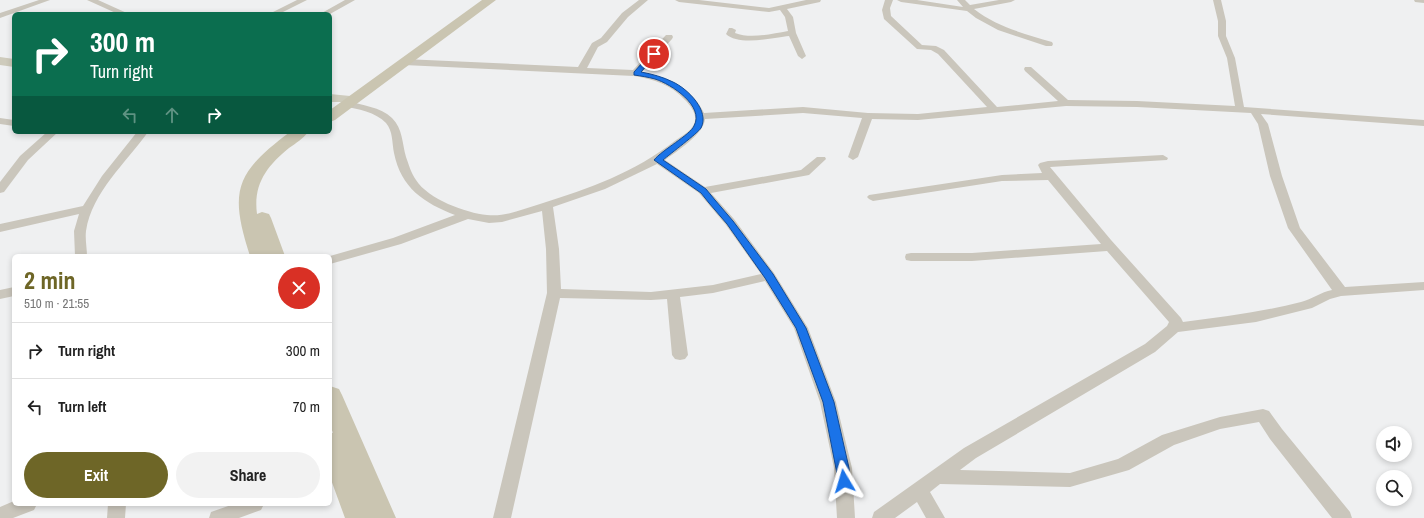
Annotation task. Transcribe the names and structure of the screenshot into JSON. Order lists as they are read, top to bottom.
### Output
{
  "page": {
    "turn": ["300 m", "Turn right"],
    "heading": ["2 min", "510 m · 21:55"],
    "list": [
      {
        "name": "Turn right",
        "value": "300 m"
      },
      {
        "name": "Turn left",
        "value": "70 m"
      }
    ],
    "buttons": ["Exit", "Share"]
  }
}
